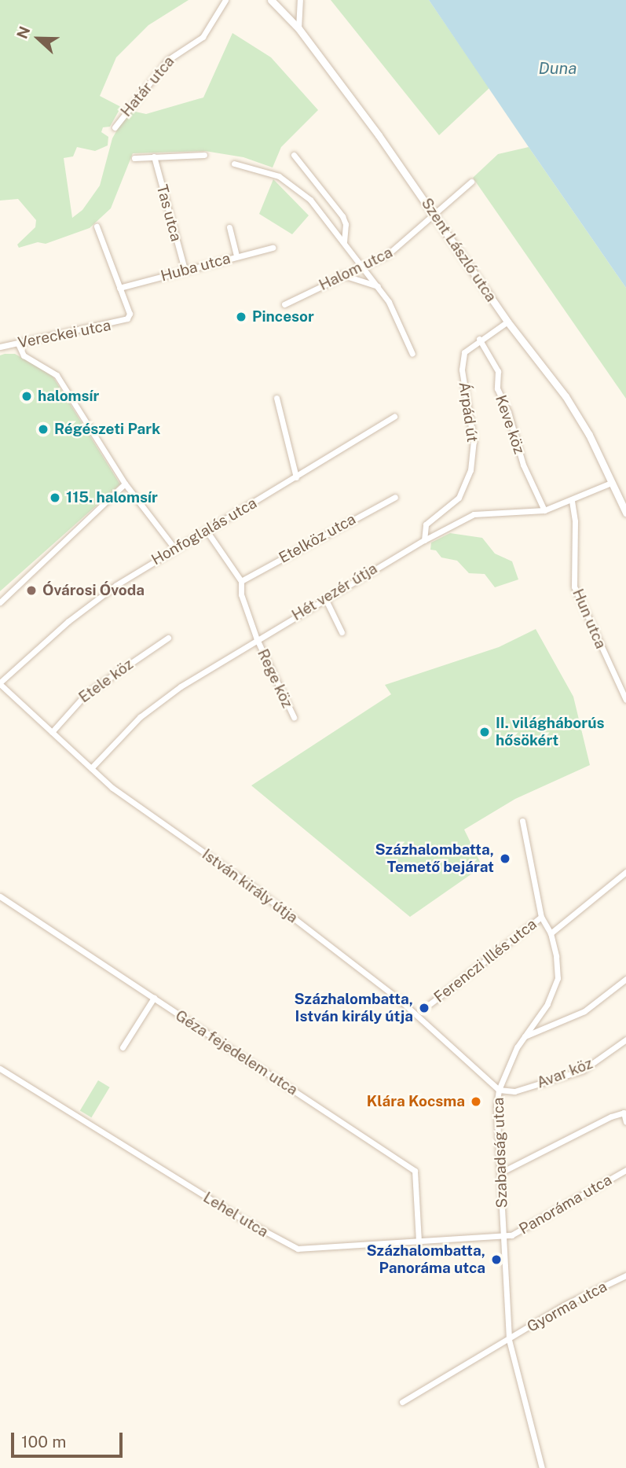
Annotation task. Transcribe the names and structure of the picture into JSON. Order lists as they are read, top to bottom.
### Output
{
  "streets": {
    "street": [
      "Határ utca",
      "Tas utca",
      "Szent László utca",
      "Huba utca",
      "Halom utca",
      "Vereckei utca",
      "Árpád út",
      "Keve köz",
      "Honfoglalás utca",
      "Etelköz utca",
      "Hét vezér útja",
      "Hun utca",
      "Rege köz",
      "Etele köz",
      "István király útja",
      "Ferenczi Illés utca",
      "Géza fejedelem utca",
      "Avar köz",
      "Szabadság utca",
      "Panoráma utca",
      "Lehel utca",
      "Gyorma utca"
    ]
  },
  "crossings": [
    ["Tas utca", "Huba utca"],
    ["Szent László utca", "Halom utca"],
    ["Szent László utca", "Árpád út"],
    ["Szent László utca", "Hét vezér útja"],
    ["Huba utca", "Vereckei utca"],
    ["Árpád út", "Keve köz"],
    ["Árpád út", "Hét vezér útja"],
    ["Keve köz", "Hét vezér útja"],
    ["Honfoglalás utca", "István király útja"],
    ["Etelköz utca", "Rege köz"],
    ["Hét vezér útja", "Hun utca"],
    ["Hét vezér útja", "Rege köz"],
    ["Hét vezér útja", "István király útja"],
    ["Etele köz", "István király útja"],
    ["István király útja", "Avar köz"],
    ["István király útja", "Szabadság utca"],
    ["Ferenczi Illés utca", "Szabadság utca"],
    ["Géza fejedelem utca", "Lehel utca"],
    ["Avar köz", "Szabadság utca"],
    ["Szabadság utca", "Panoráma utca"],
    ["Szabadság utca", "Lehel utca"],
    ["Szabadság utca", "Gyorma utca"],
    ["Panoráma utca", "Lehel utca"]
  ],
  "water": ["Duna"],
  "places": [
    "Pincesor",
    "halomsír",
    "Régészeti Park",
    "115. halomsír",
    "Óvárosi Óvoda",
    "II. világháborús hősökért",
    "Százhalombatta, Temető bejárat",
    "Százhalombatta, István király útja",
    "Klára Kocsma",
    "Százhalombatta, Panoráma utca"
  ],
  "scale_bar": "100 m",
  "north": "left"
}
